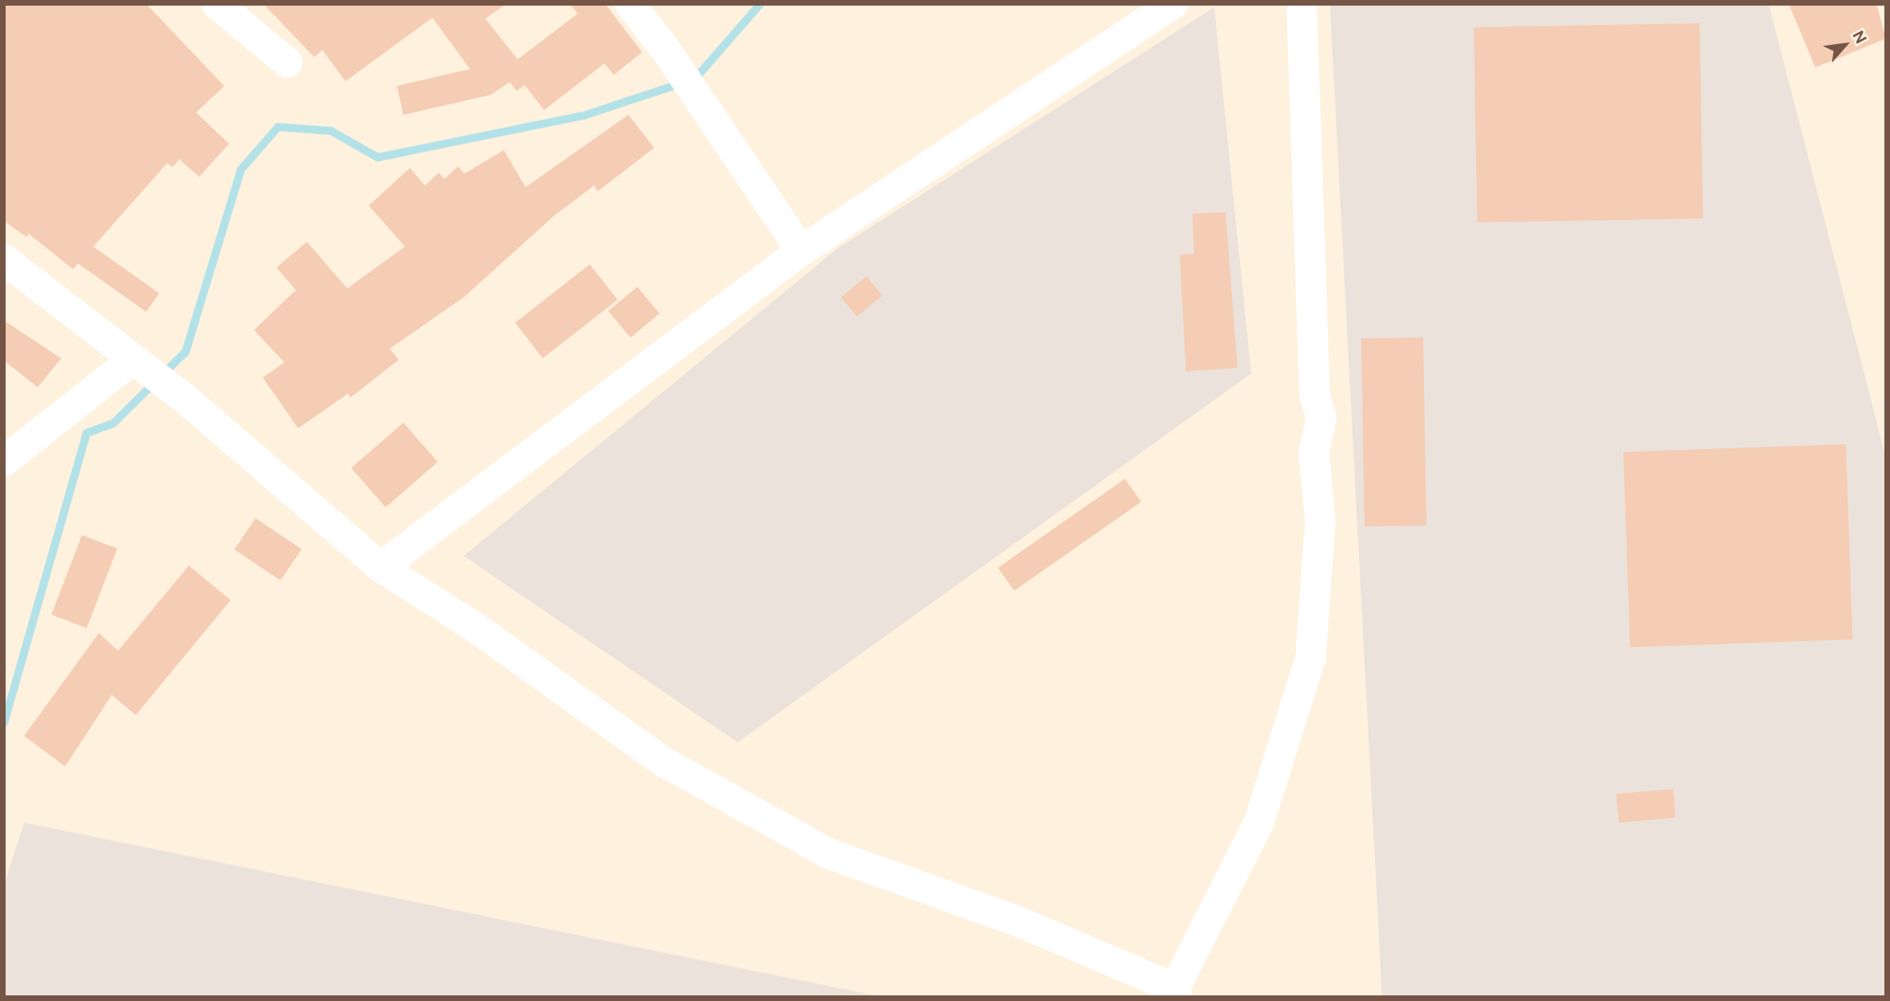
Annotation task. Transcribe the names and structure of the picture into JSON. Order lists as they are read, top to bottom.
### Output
{
  "north": "top right"
}
